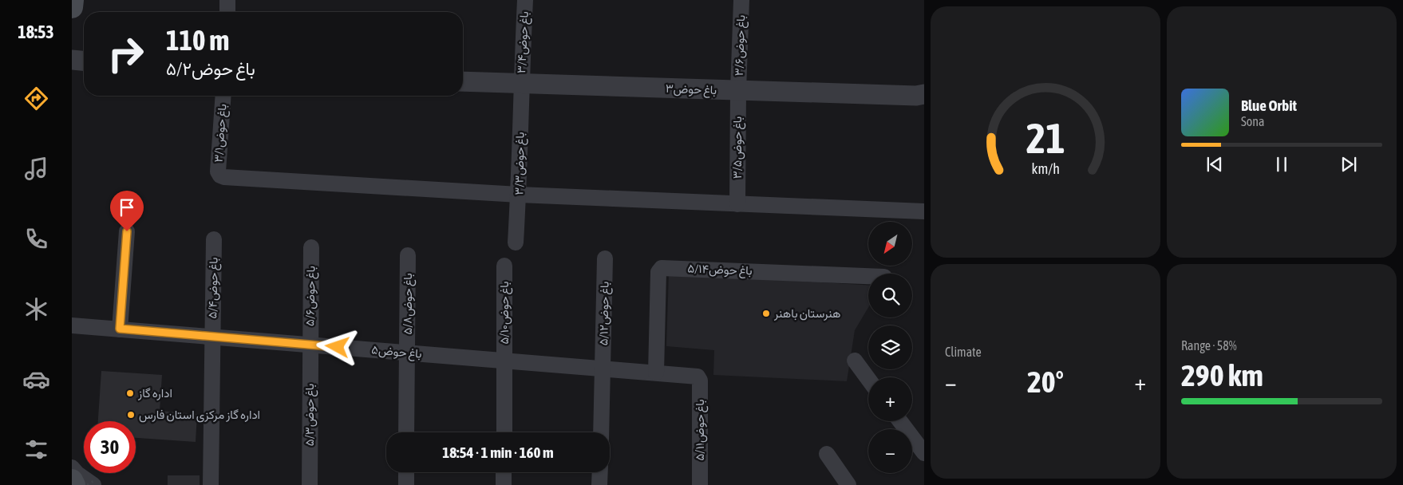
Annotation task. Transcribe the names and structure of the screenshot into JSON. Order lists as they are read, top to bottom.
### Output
{
  "streets": {
    "street": [
      "باغ حوض۳/۴",
      "باغ حوض۳/۶",
      "باغ حوض۳",
      "باغ حوض۳/۱",
      "باغ حوض۳/۵",
      "باغ حوض۳/۳",
      "باغ حوض۵/۱۴",
      "باغ حوض۵/۴",
      "باغ حوض۵/۶",
      "باغ حوض۵/۸",
      "باغ حوض۵/۱۰",
      "باغ حوض۵/۱۲",
      "باغ حوض۵",
      "باغ حوض۵/۳",
      "باغ حوض۵/۱۱"
    ]
  },
  "crossings": [
    ["باغ حوض۳/۴", "باغ حوض۳"],
    ["باغ حوض۳/۴", "باغ حوض۳/۳"],
    ["باغ حوض۳/۶", "باغ حوض۳"],
    ["باغ حوض۳/۶", "باغ حوض۳/۵"],
    ["باغ حوض۳", "باغ حوض۳/۵"],
    ["باغ حوض۳", "باغ حوض۳/۳"],
    ["باغ حوض۳/۱", "باغ حوض۳/۳"],
    ["باغ حوض۵/۱۴", "باغ حوض۵"],
    ["باغ حوض۵/۴", "باغ حوض۵"],
    ["باغ حوض۵/۶", "باغ حوض۵"],
    ["باغ حوض۵/۶", "باغ حوض۵/۳"],
    ["باغ حوض۵/۸", "باغ حوض۵"],
    ["باغ حوض۵/۱۰", "باغ حوض۵"],
    ["باغ حوض۵/۱۲", "باغ حوض۵"],
    ["باغ حوض۵", "باغ حوض۵/۳"],
    ["باغ حوض۵", "باغ حوض۵/۱۱"]
  ],
  "places": ["هنرستان باهنر", "اداره گاز", "اداره گاز مرکزی استان فارس"],
  "north": "bottom left",
  "page": {
    "tabs": "18:53",
    "turn": ["110 m", "باغ حوض۵/۲"],
    "song": ["Blue Orbit", "Sona"],
    "map_buttons": ["+", "−"],
    "tile": [
      "Climate",
      ["Range · 58%", "290 km"]
    ],
    "heat": ["−", "20°", "+"],
    "limit": "30",
    "trip": "18:54 · 1 min · 160 m",
    "gauge": ["21", "km/h"]
  }
}
